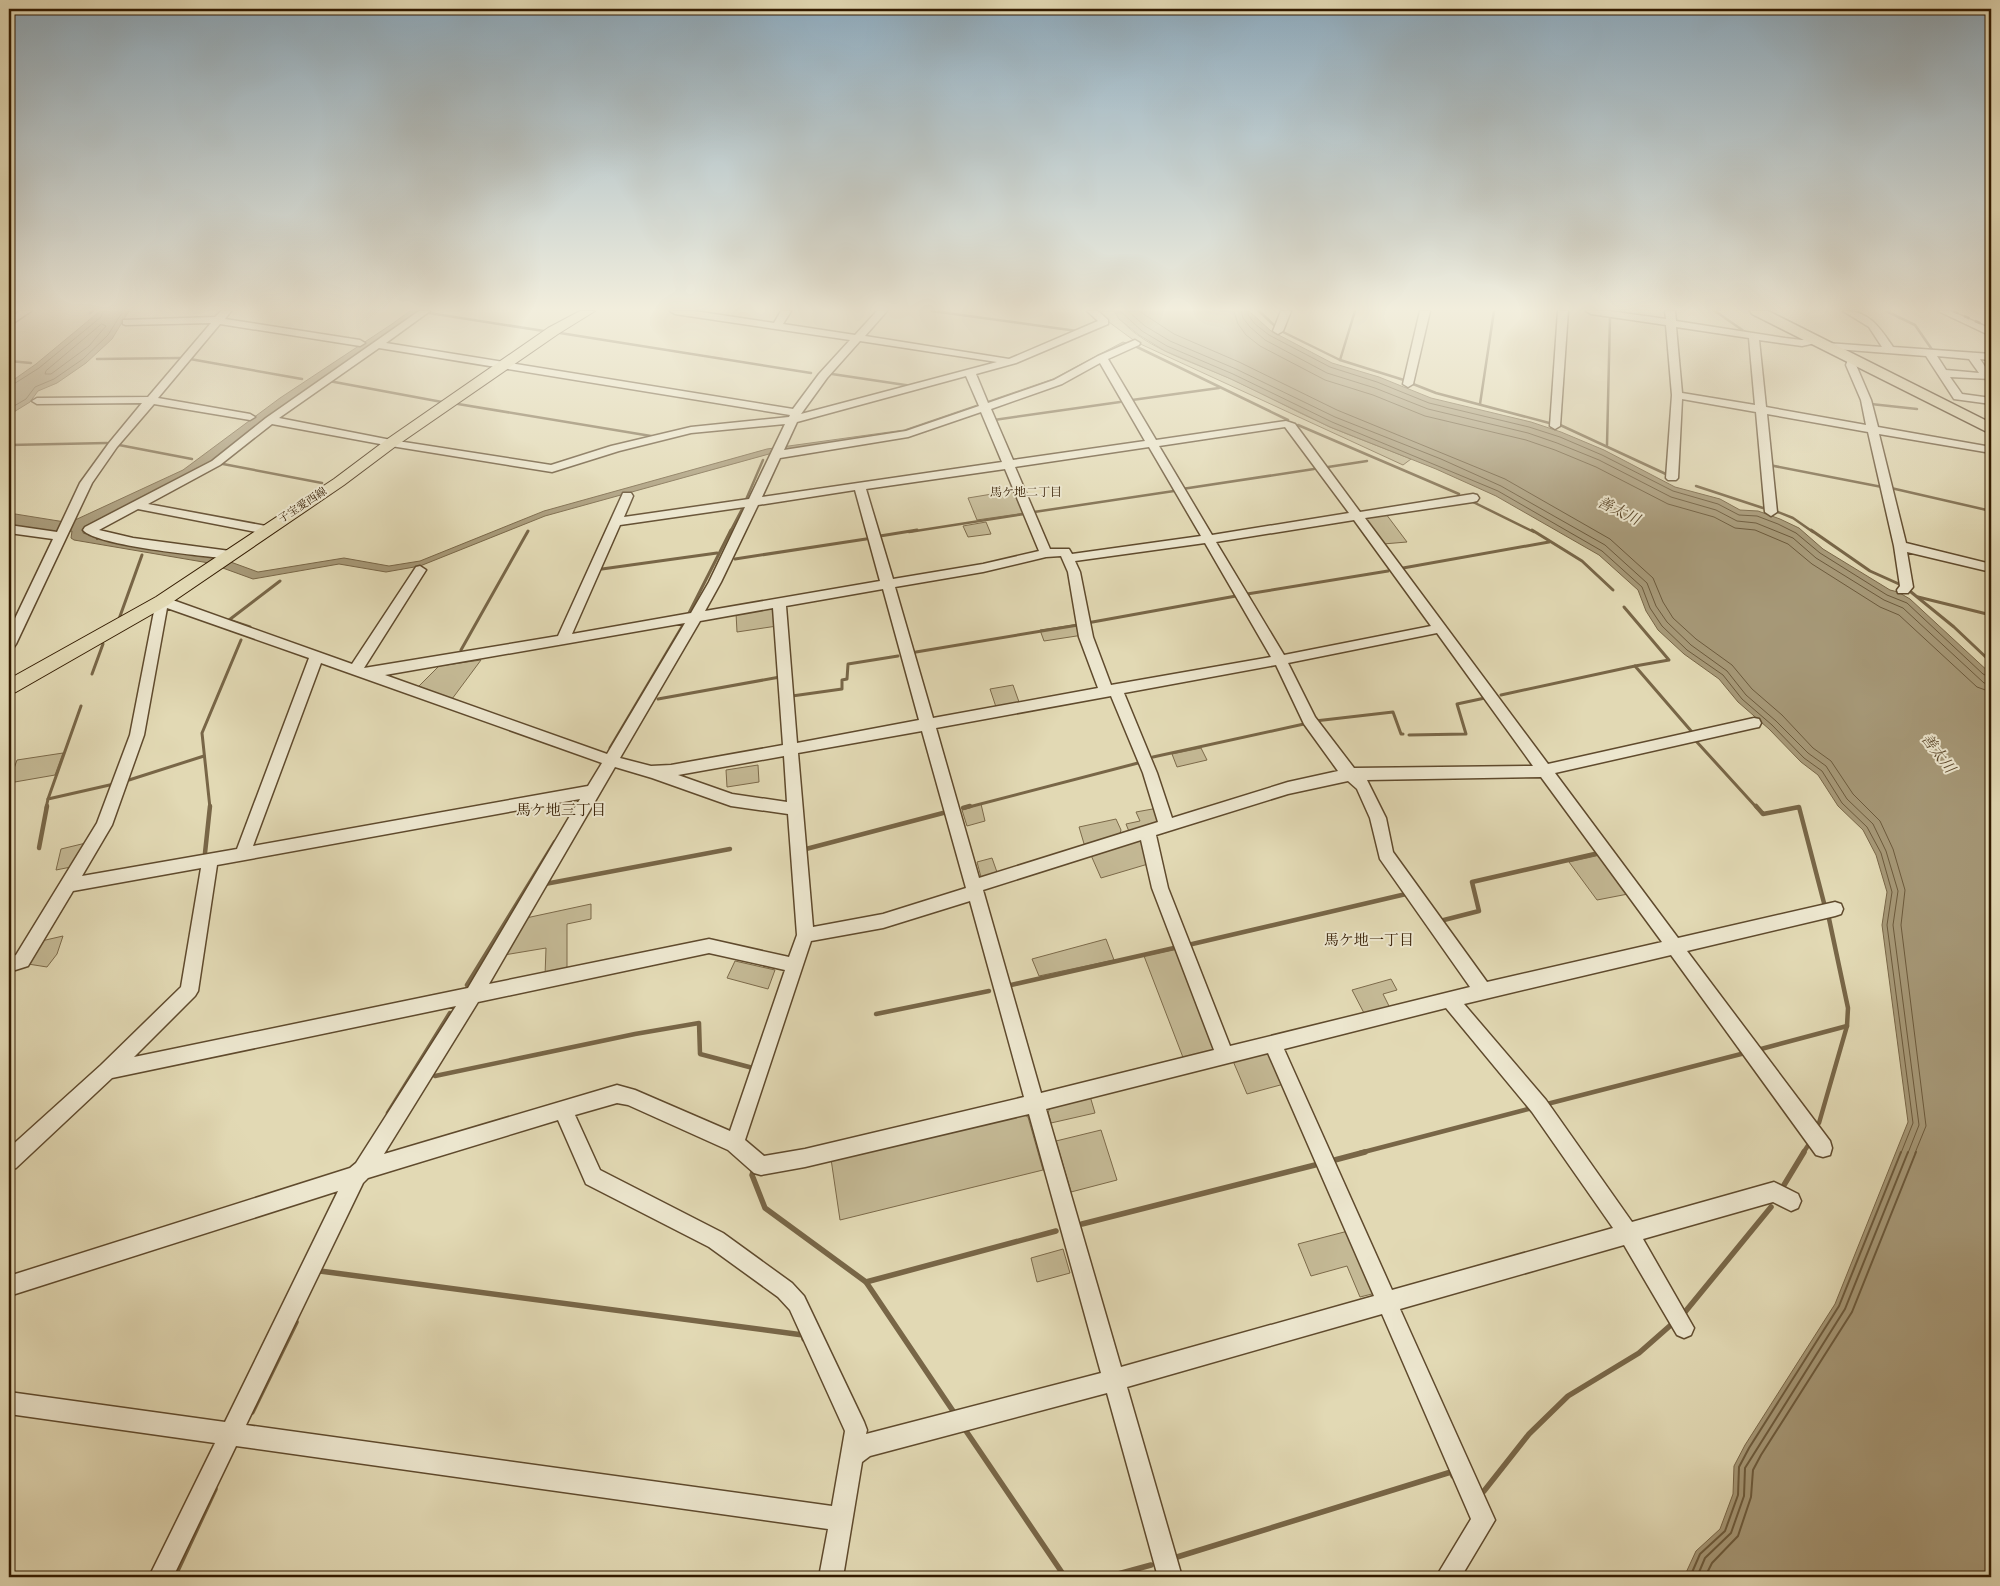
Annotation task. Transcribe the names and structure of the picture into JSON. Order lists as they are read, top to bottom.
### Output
{
  "streets": {
    "main road": ["子宝愛西線"]
  },
  "districts": ["馬ケ地二丁目", "馬ケ地三丁目", "馬ケ地一丁目"],
  "water": ["善太川"]
}
